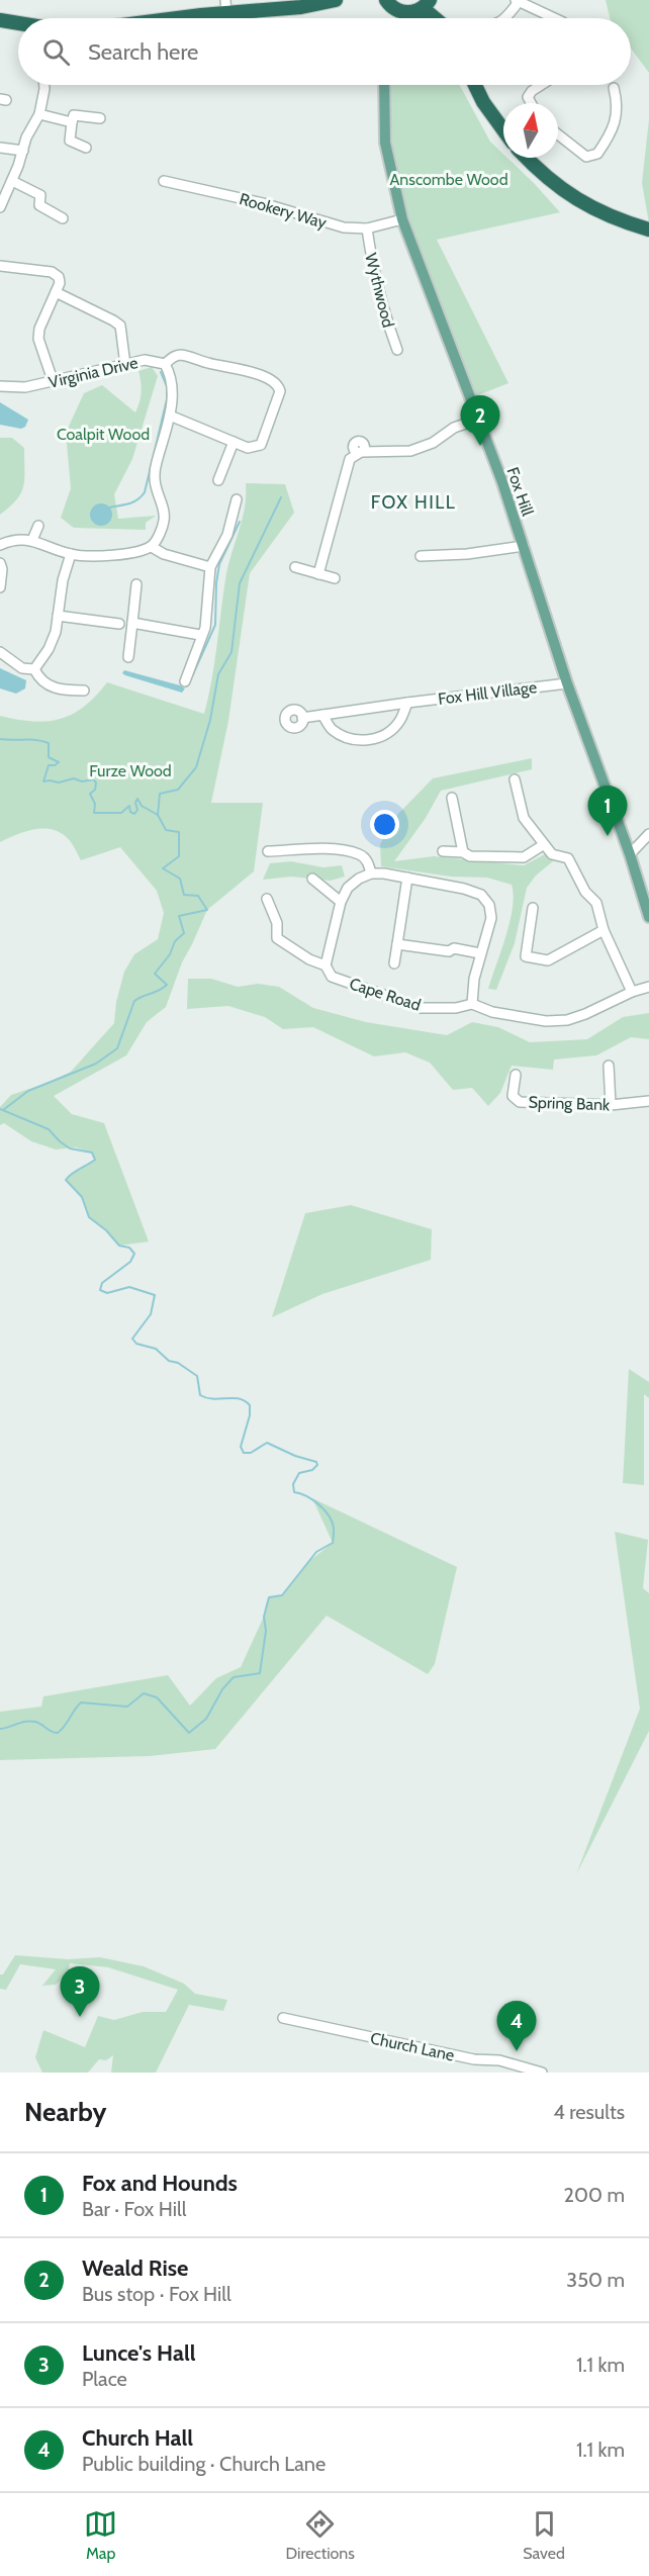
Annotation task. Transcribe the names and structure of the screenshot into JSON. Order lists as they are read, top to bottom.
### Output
{
  "streets": {
    "main road": ["Fox Hill"],
    "street": [
      "Rookery Way",
      "Wythwood",
      "Virginia Drive",
      "Fox Hill Village",
      "Cape Road",
      "Spring Bank",
      "Church Lane"
    ]
  },
  "crossings": [
    ["Rookery Way", "Wythwood"],
    ["Rookery Way", "Fox Hill"],
    ["Fox Hill", "Fox Hill Village"]
  ],
  "districts": ["FOX HILL"],
  "parks": ["Anscombe Wood", "Coalpit Wood", "Furze Wood"],
  "north": "top",
  "page": {
    "search": "Search here",
    "pins": [
      "2",
      "1",
      "3",
      "4"
    ],
    "heading": ["Nearby", "4 results"],
    "list": [
      {
        "mark": "1",
        "name": "Fox and Hounds",
        "note": "Bar · Fox Hill",
        "value": "200 m"
      },
      {
        "mark": "2",
        "name": "Weald Rise",
        "note": "Bus stop · Fox Hill",
        "value": "350 m"
      },
      {
        "mark": "3",
        "name": "Lunce's Hall",
        "note": "Place",
        "value": "1.1 km"
      },
      {
        "mark": "4",
        "name": "Church Hall",
        "note": "Public building · Church Lane",
        "value": "1.1 km"
      }
    ],
    "nav": ["Map", "Directions", "Saved"]
  }
}
